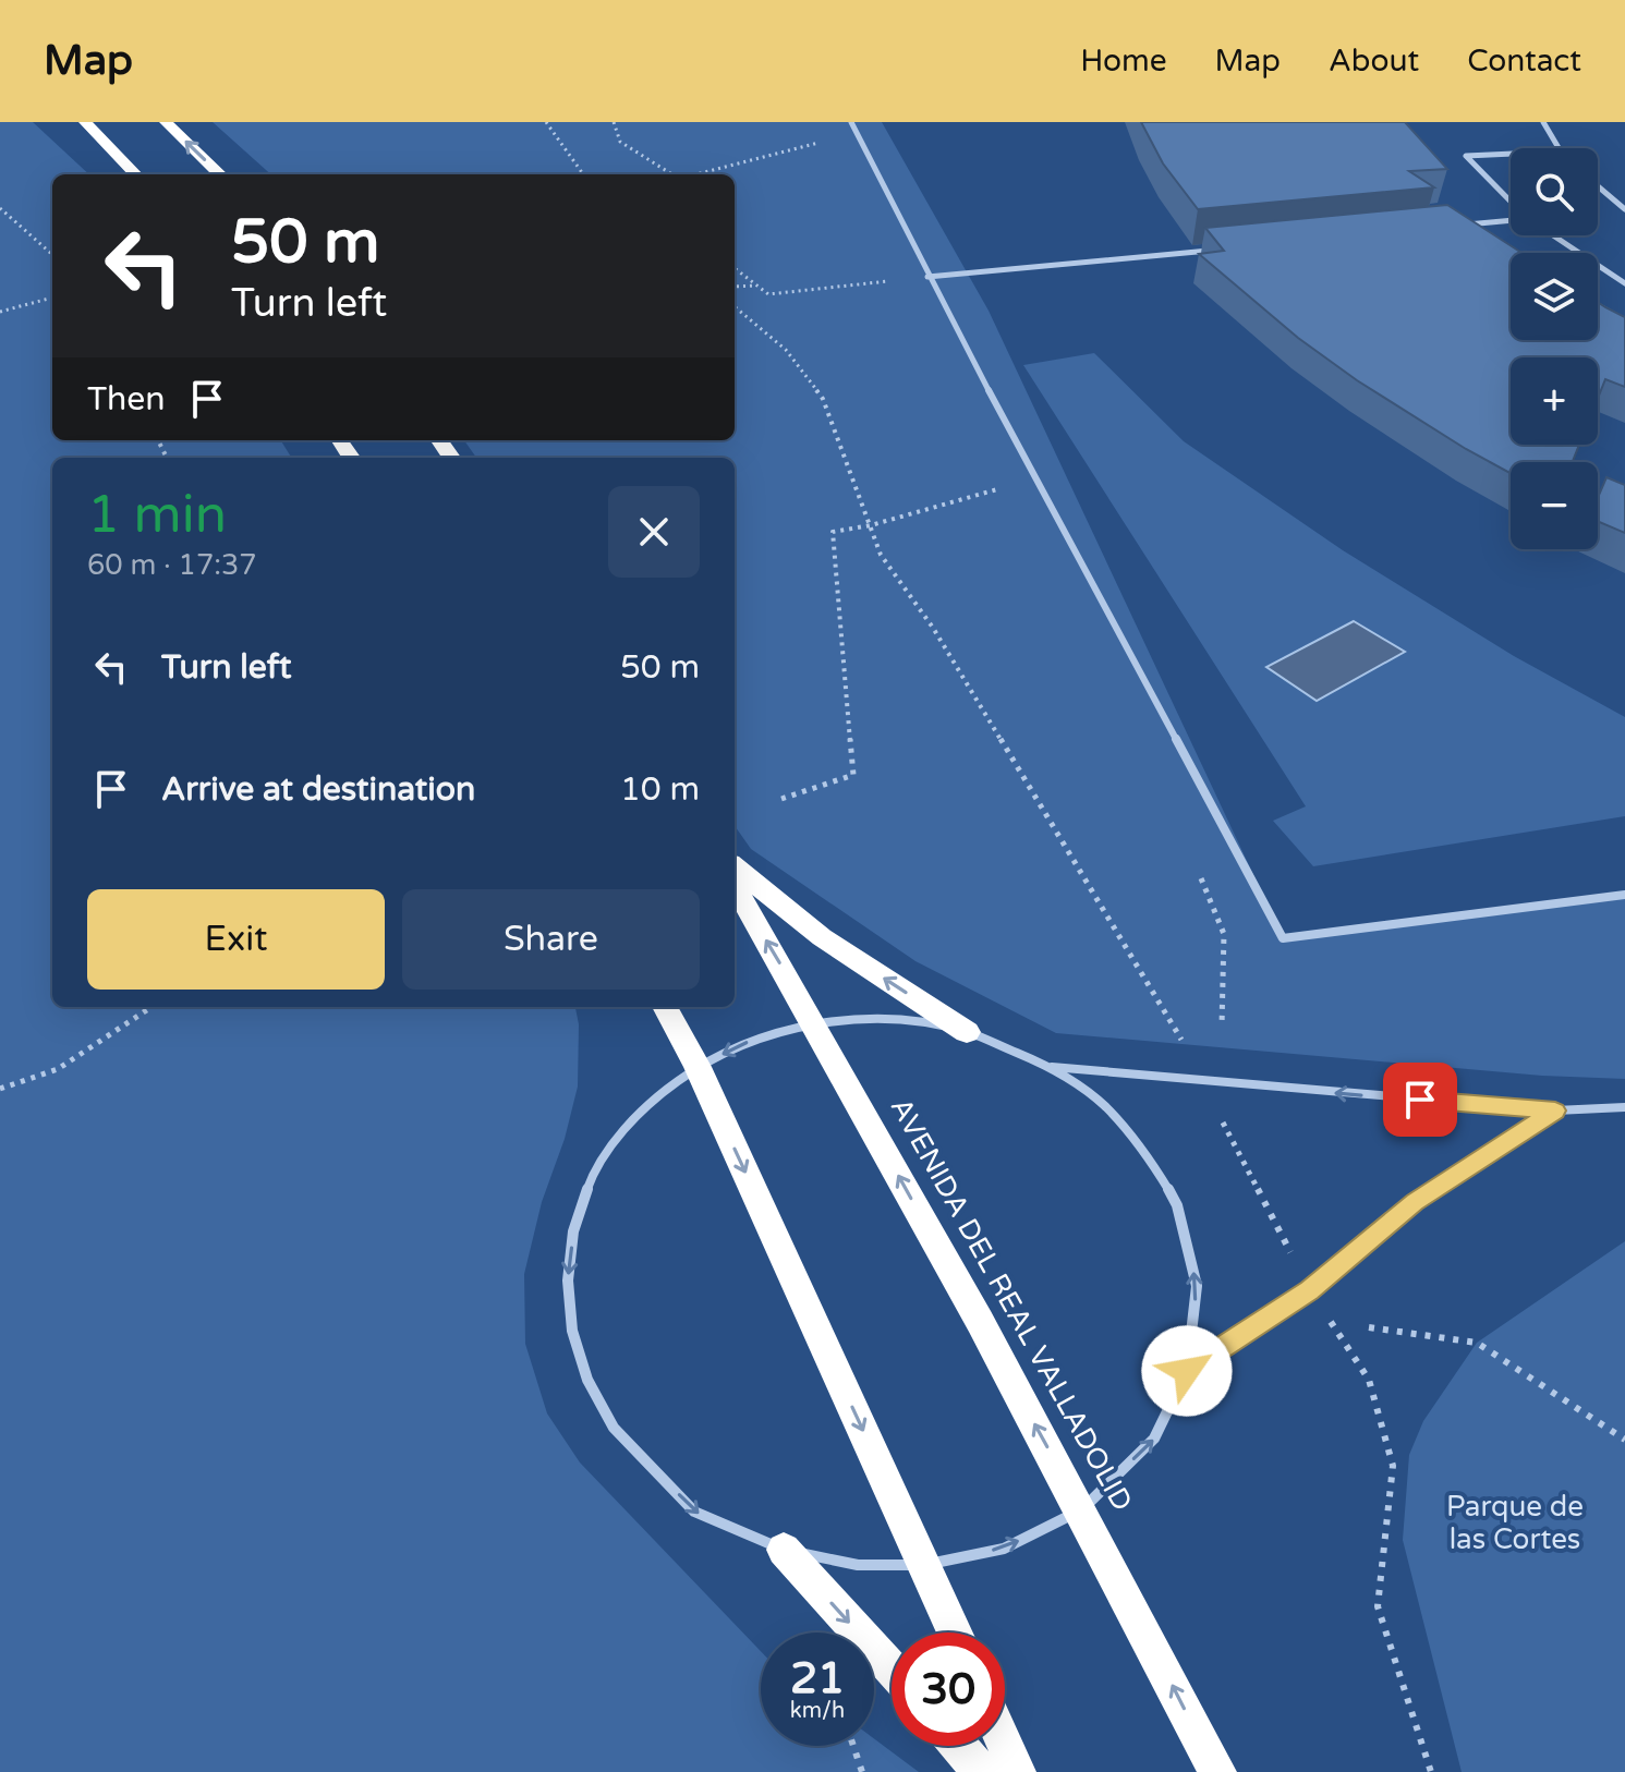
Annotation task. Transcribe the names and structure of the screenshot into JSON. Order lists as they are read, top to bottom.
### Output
{
  "streets": {
    "highway": ["AVENIDA DEL REAL VALLADOLID"]
  },
  "parks": ["Parque de las Cortes"],
  "page": {
    "header": "Map",
    "nav": [
      "Home",
      "Map",
      "About",
      "Contact"
    ],
    "map_buttons": ["+", "−"],
    "turn": ["50 m", "Turn left"],
    "then": "Then",
    "heading": ["1 min", "60 m · 17:37"],
    "list": [
      {
        "name": "Turn left",
        "value": "50 m"
      },
      {
        "name": "Arrive at destination",
        "value": "10 m"
      }
    ],
    "buttons": ["Exit", "Share"],
    "speed": "21 km/h",
    "limit": "30"
  }
}
